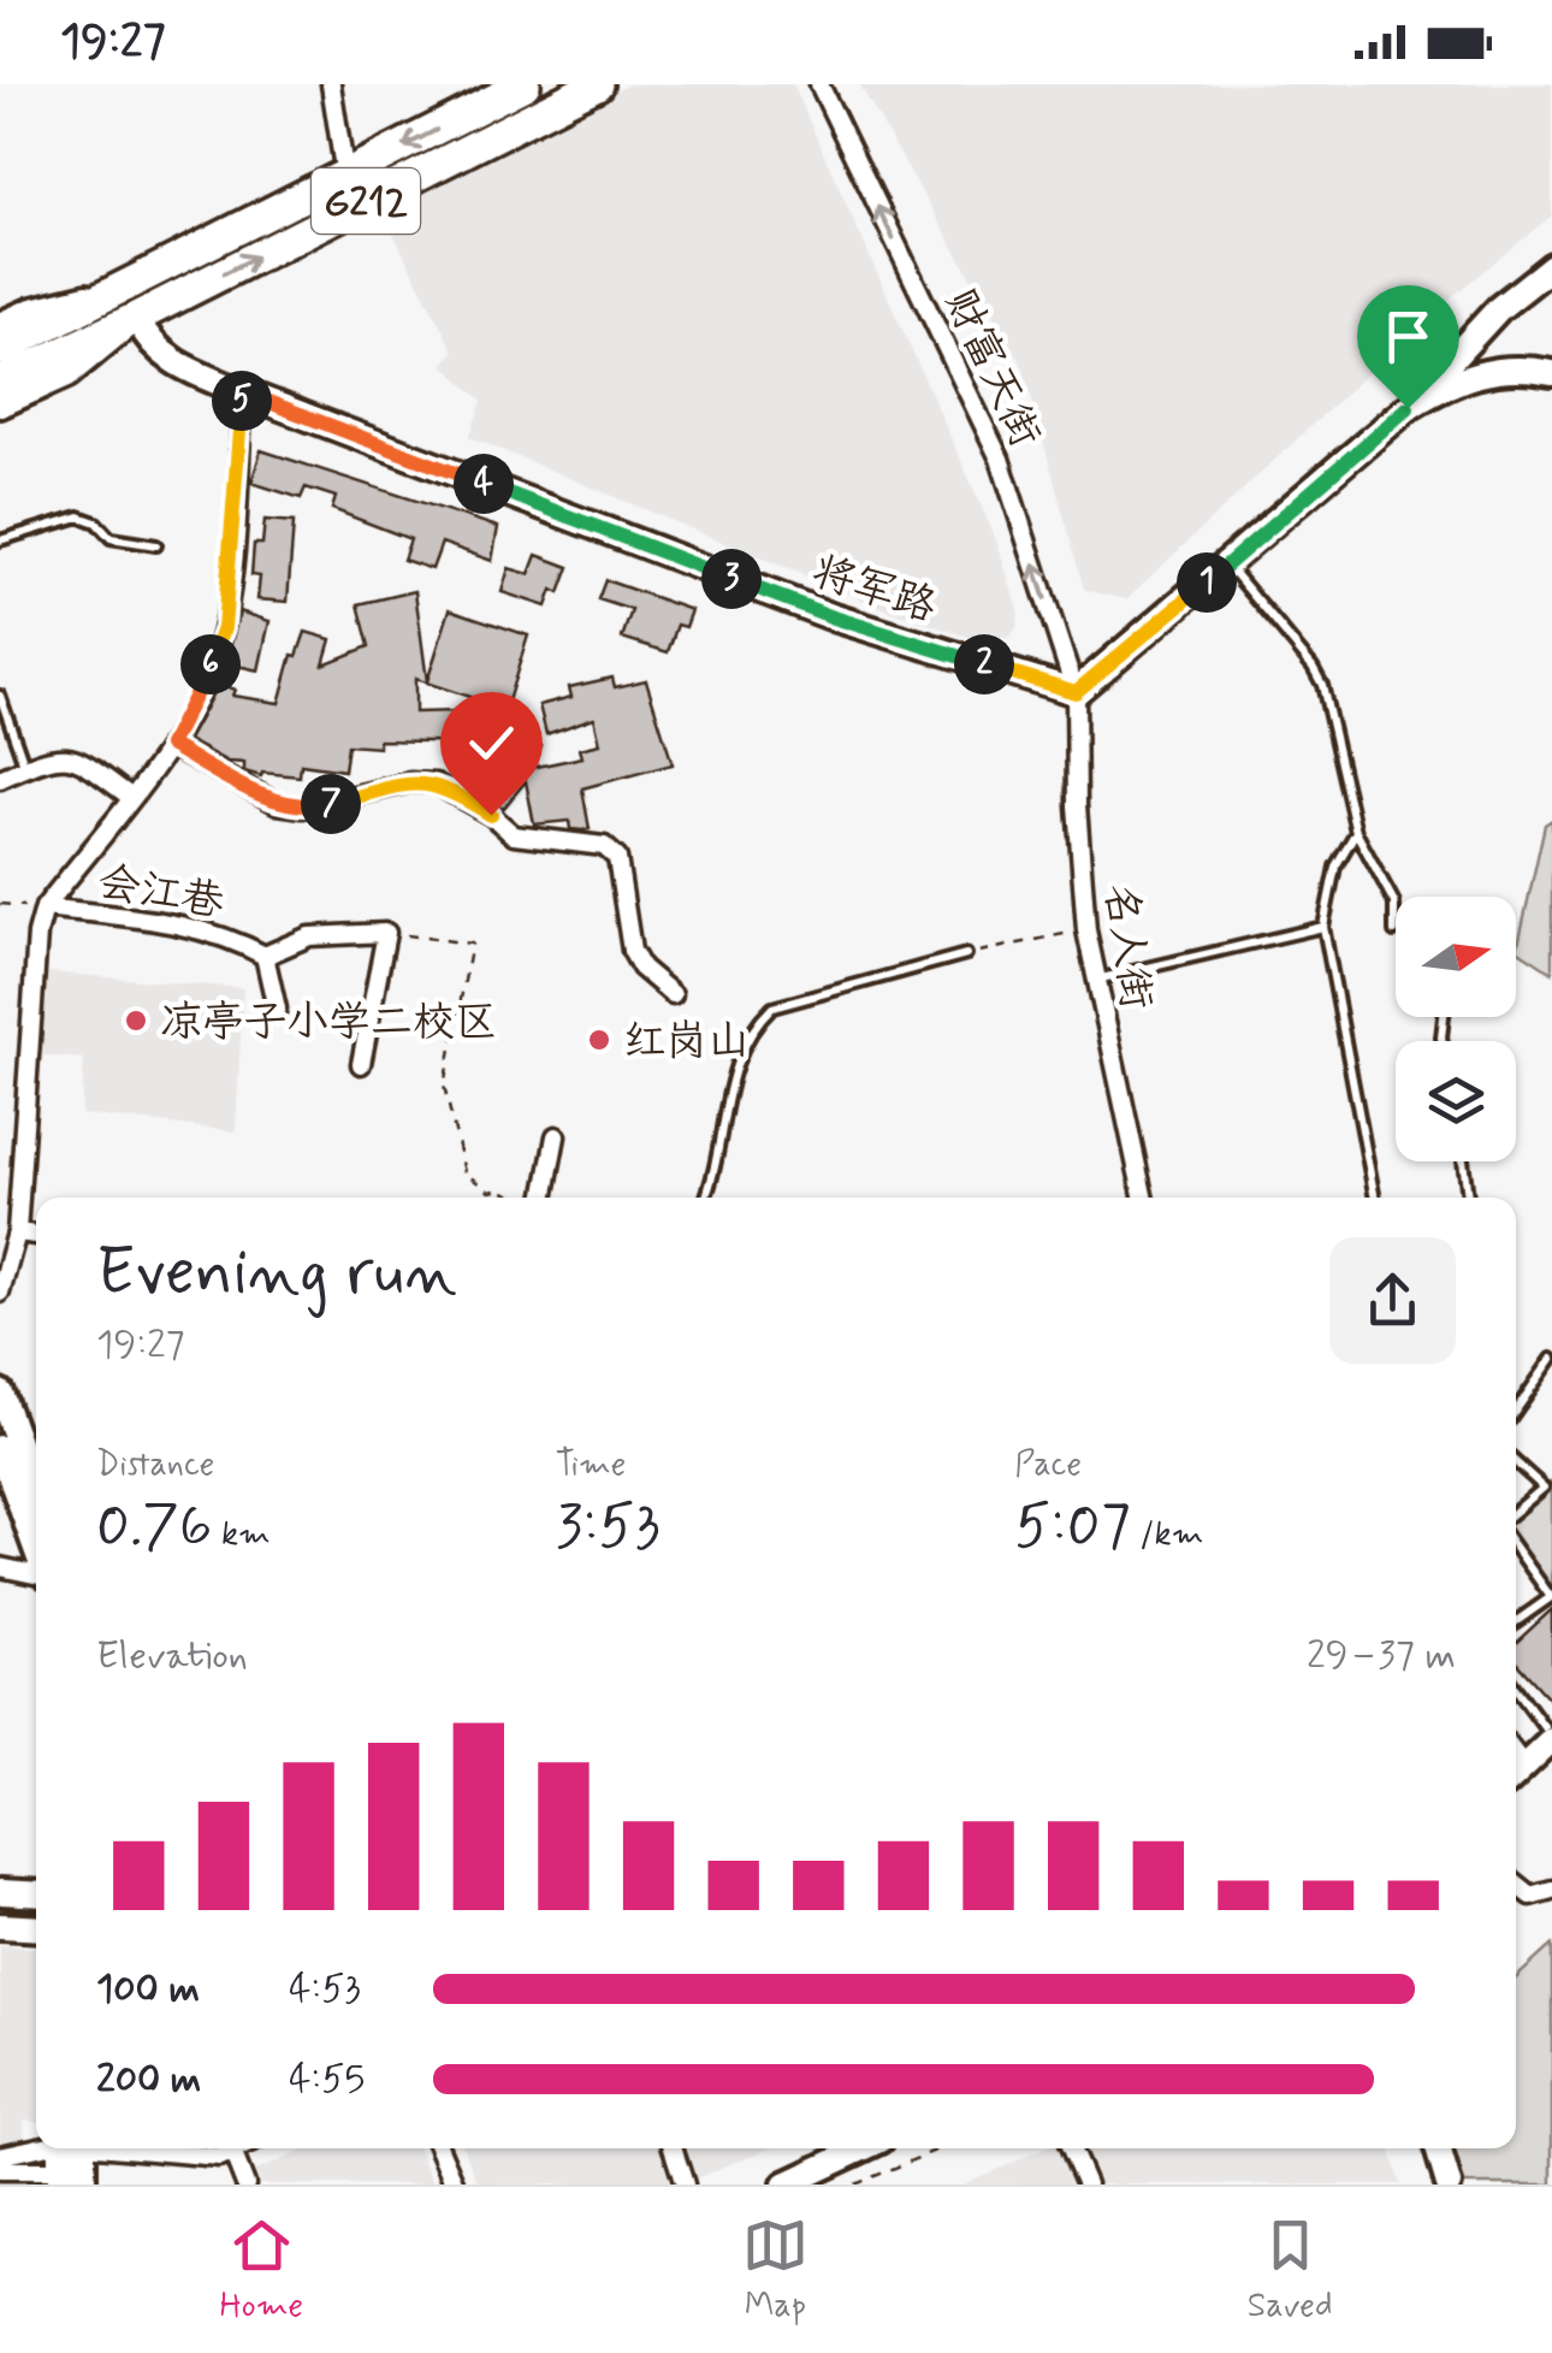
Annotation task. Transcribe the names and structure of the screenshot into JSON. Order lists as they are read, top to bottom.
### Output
{
  "streets": {
    "highway": ["G212"],
    "main road": ["将军路"],
    "street": ["财富天街", "会江巷", "名人街"]
  },
  "crossings": [
    ["G212", "将军路"],
    ["财富天街", "将军路"],
    ["财富天街", "名人街"],
    ["将军路", "名人街"]
  ],
  "one_way": ["财富天街"],
  "places": ["凉亭子小学二校区", "红岗山"],
  "north": "right",
  "page": {
    "status": "19:27",
    "pins": [
      "5",
      "4",
      "3",
      "1",
      "2",
      "6",
      "7"
    ],
    "heading": ["Evening run", "19:27"],
    "stats": [
      ["Distance", "0.76 km"],
      ["Time", "3:53"],
      ["Pace", "5:07 /km"]
    ],
    "chart": ["Elevation", "29–37 m"],
    "list": [
      {
        "name": "100 m",
        "note": "4:53"
      },
      {
        "name": "200 m",
        "note": "4:55"
      }
    ],
    "tabs": ["Home", "Map", "Saved"]
  }
}
